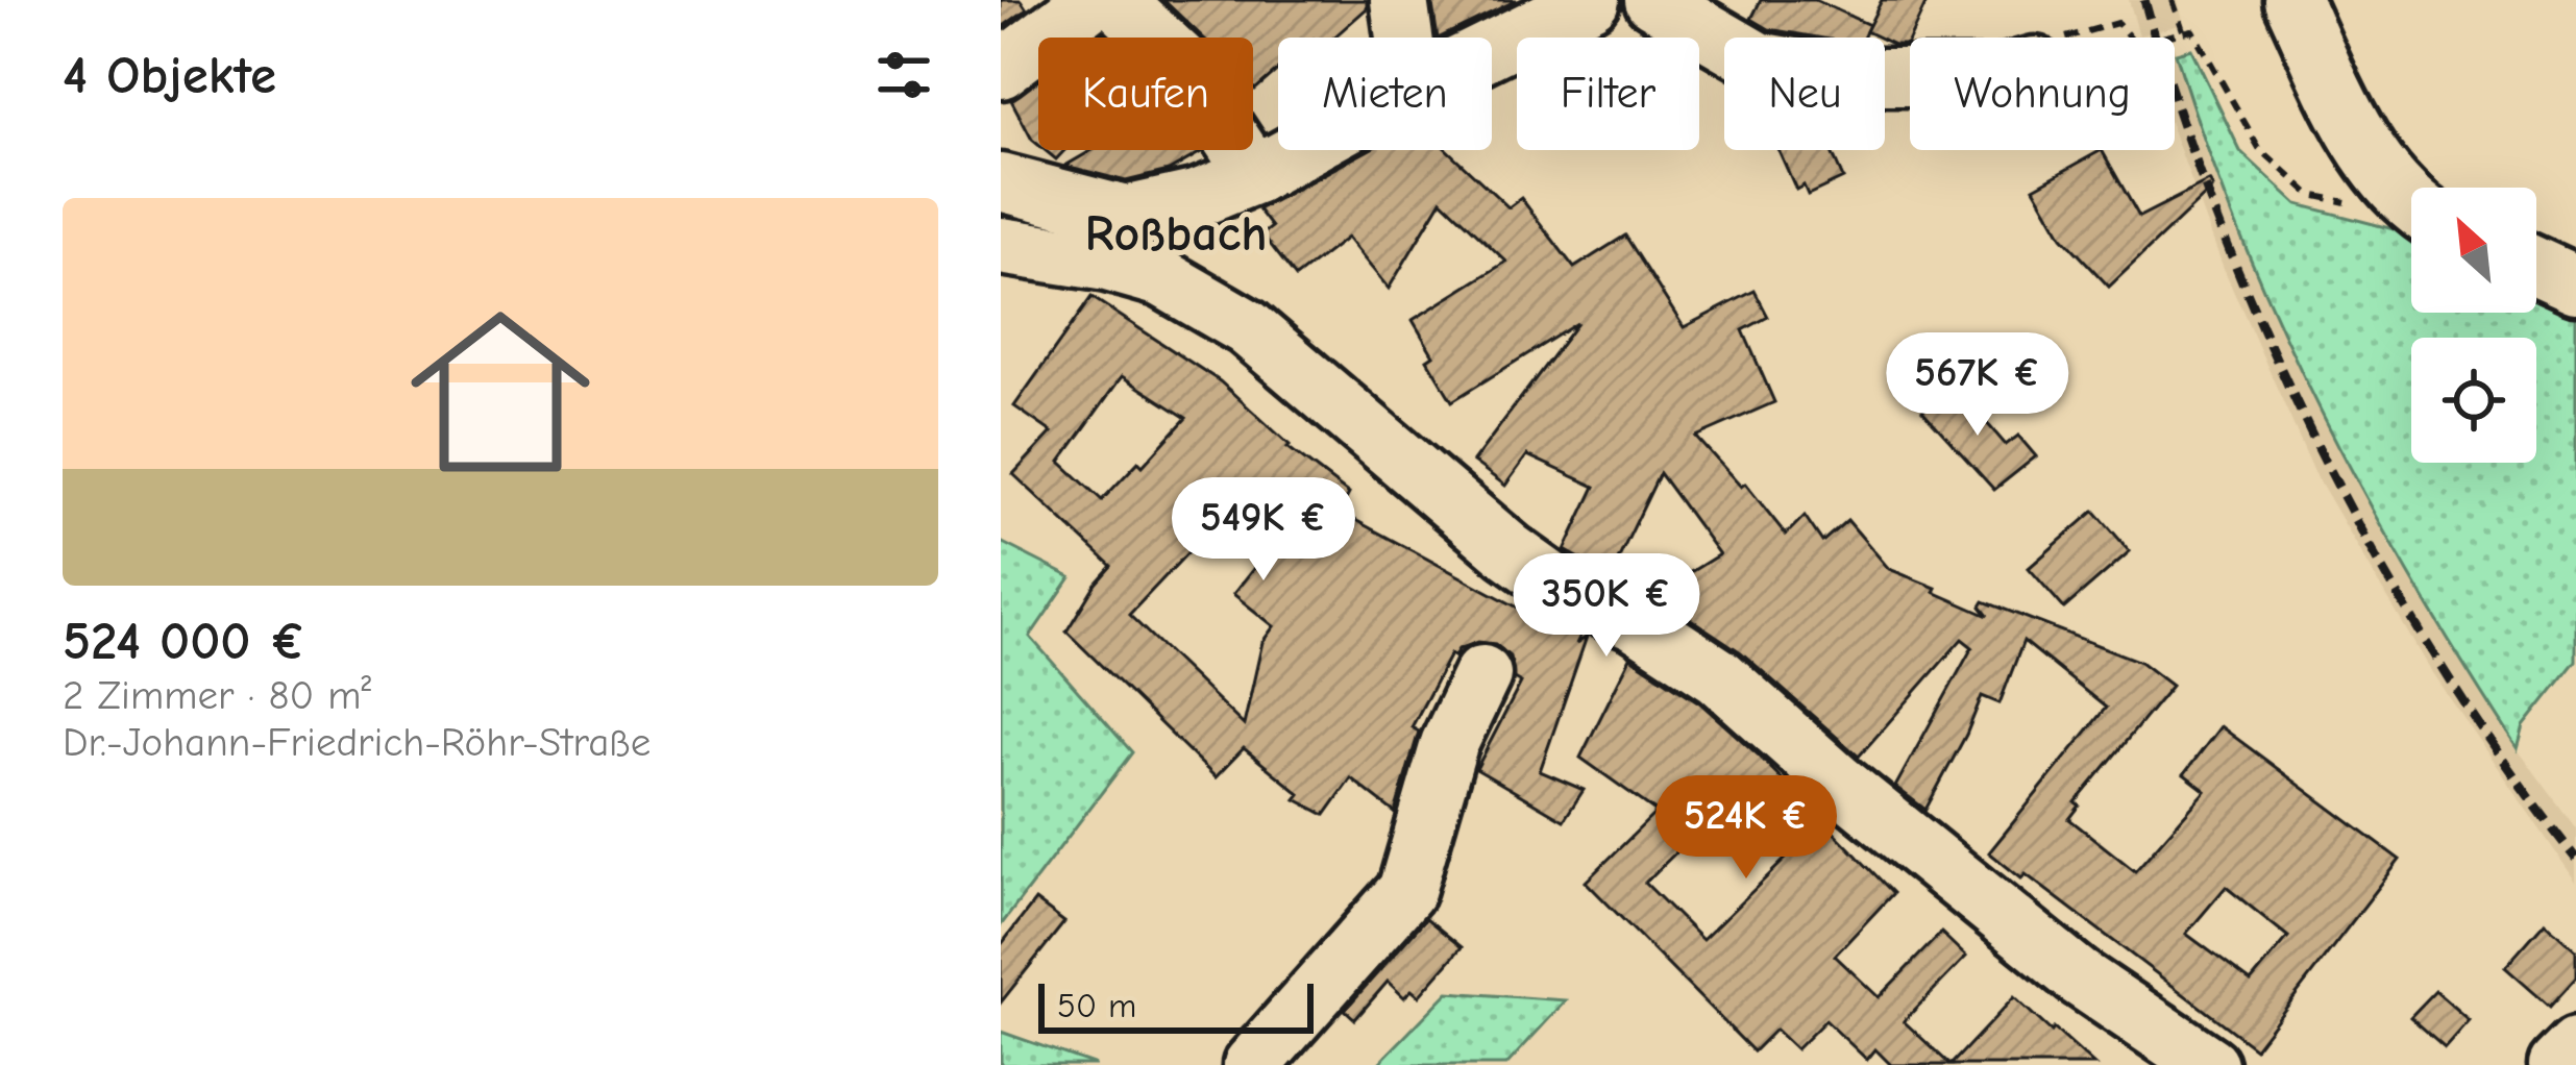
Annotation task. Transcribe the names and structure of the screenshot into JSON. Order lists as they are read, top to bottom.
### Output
{
  "districts": ["Roßbach"],
  "scale_bar": "50 m",
  "north": "top left",
  "page": {
    "heading": "4 Objekte",
    "chip": [
      "Kaufen",
      "Mieten",
      "Filter",
      "Neu",
      "Wohnung"
    ],
    "list": [
      {
        "name": "524 000 €",
        "note": "2 Zimmer · 80 m² · Dr.-Johann-Friedrich-Röhr-Straße"
      }
    ],
    "price": [
      "567K €",
      "549K €",
      "350K €",
      "524K €"
    ],
    "scale": "50 m"
  }
}
